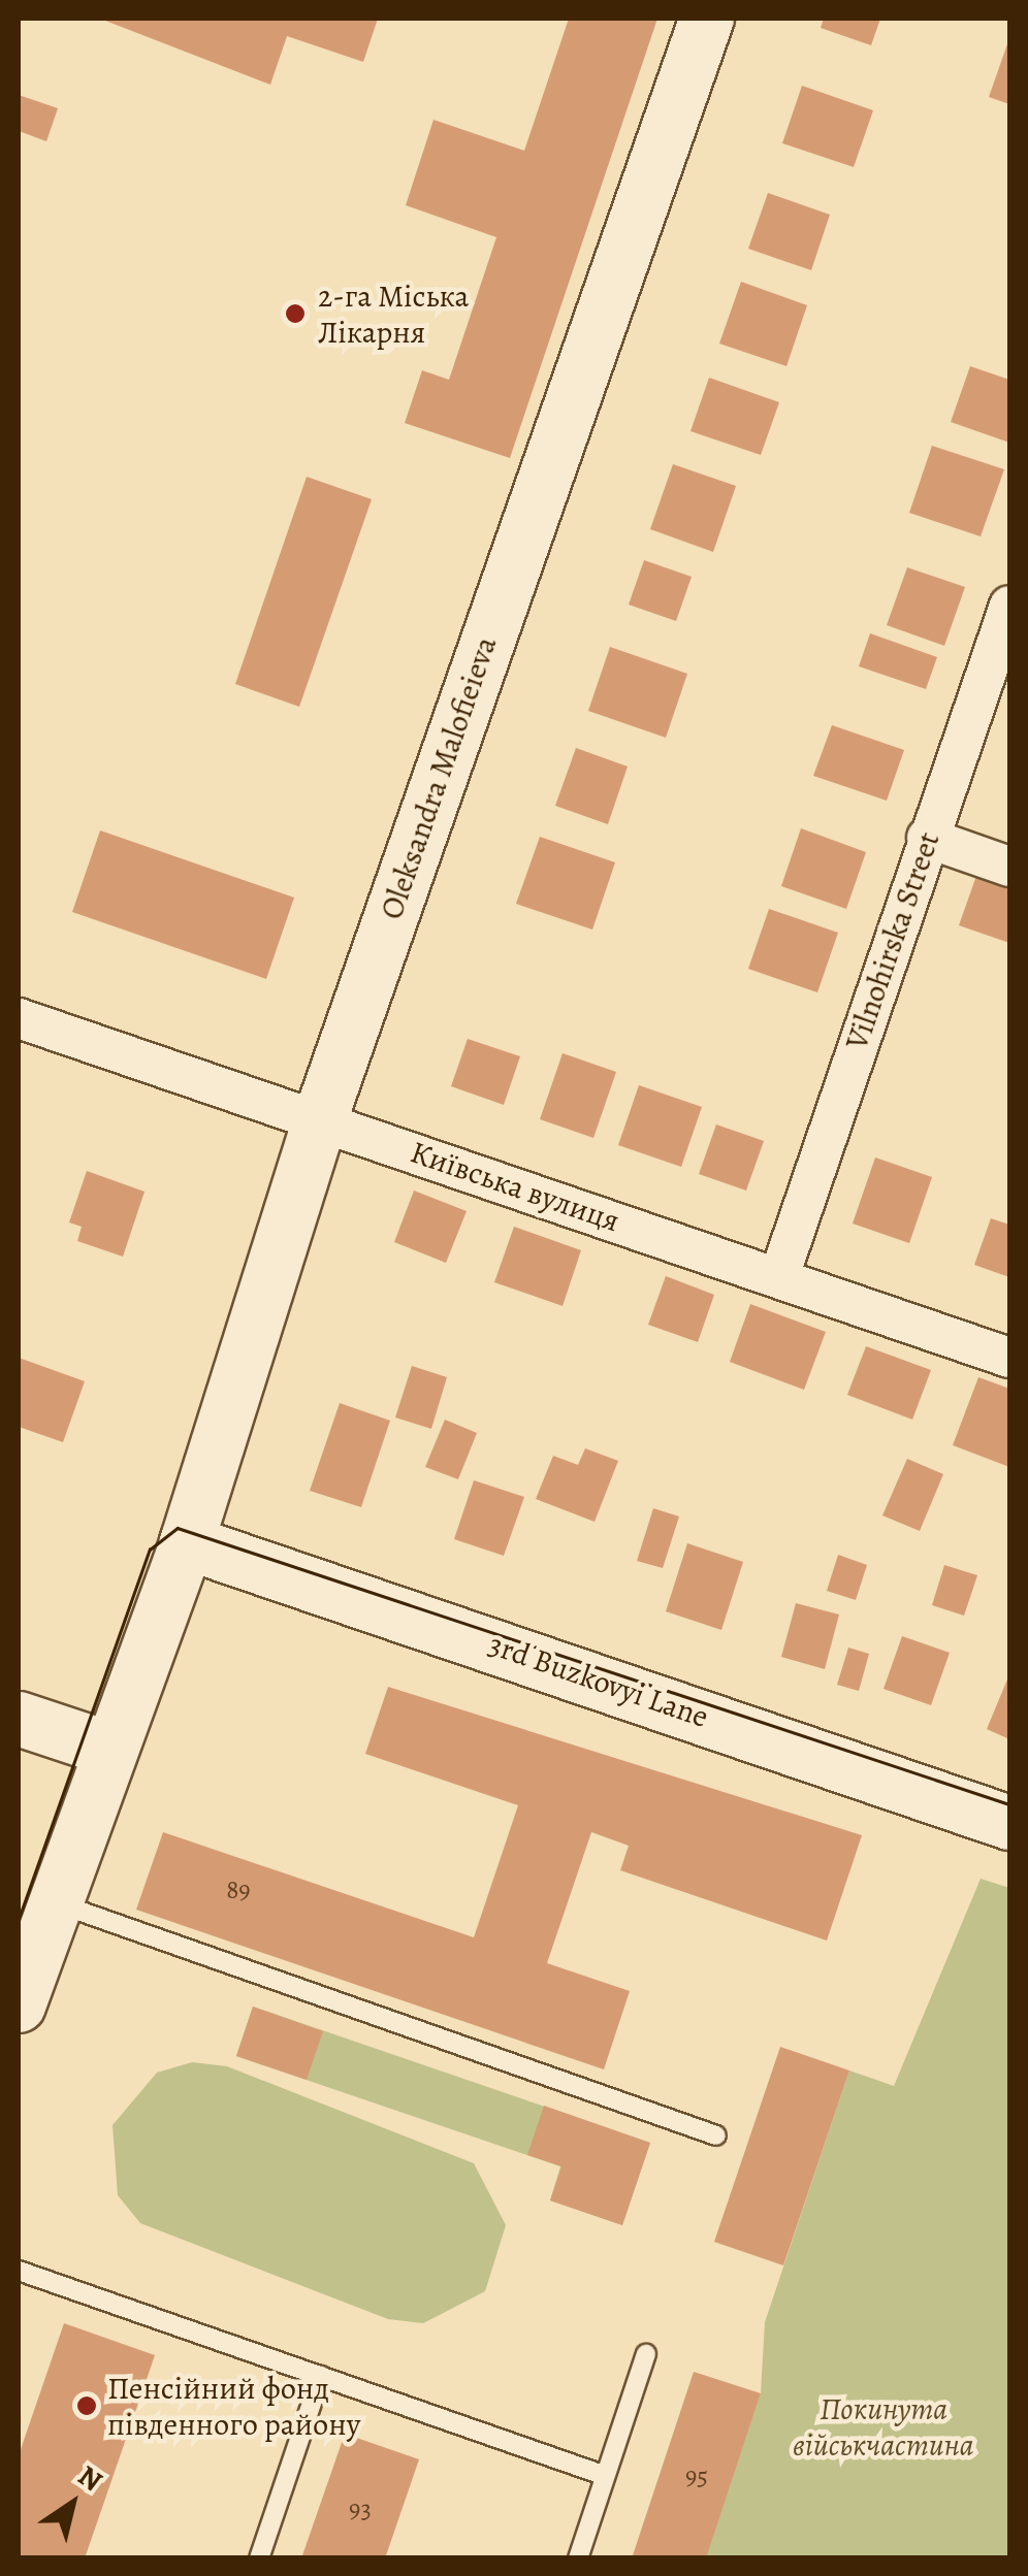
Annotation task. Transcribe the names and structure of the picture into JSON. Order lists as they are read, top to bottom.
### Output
{
  "streets": {
    "street": [
      "Oleksandra Malofieieva",
      "Vilnohirska Street",
      "Київська вулиця",
      "3rd Buzkovyi Lane"
    ]
  },
  "crossings": [
    ["Oleksandra Malofieieva", "Київська вулиця"],
    ["Oleksandra Malofieieva", "3rd Buzkovyi Lane"],
    ["Vilnohirska Street", "Київська вулиця"]
  ],
  "parks": ["Покинута військчастина"],
  "places": ["2-га Міська Лікарня", "Пенсійний фонд південного району"],
  "house_numbers": ["89", "95", "93"],
  "north": "top right"
}
